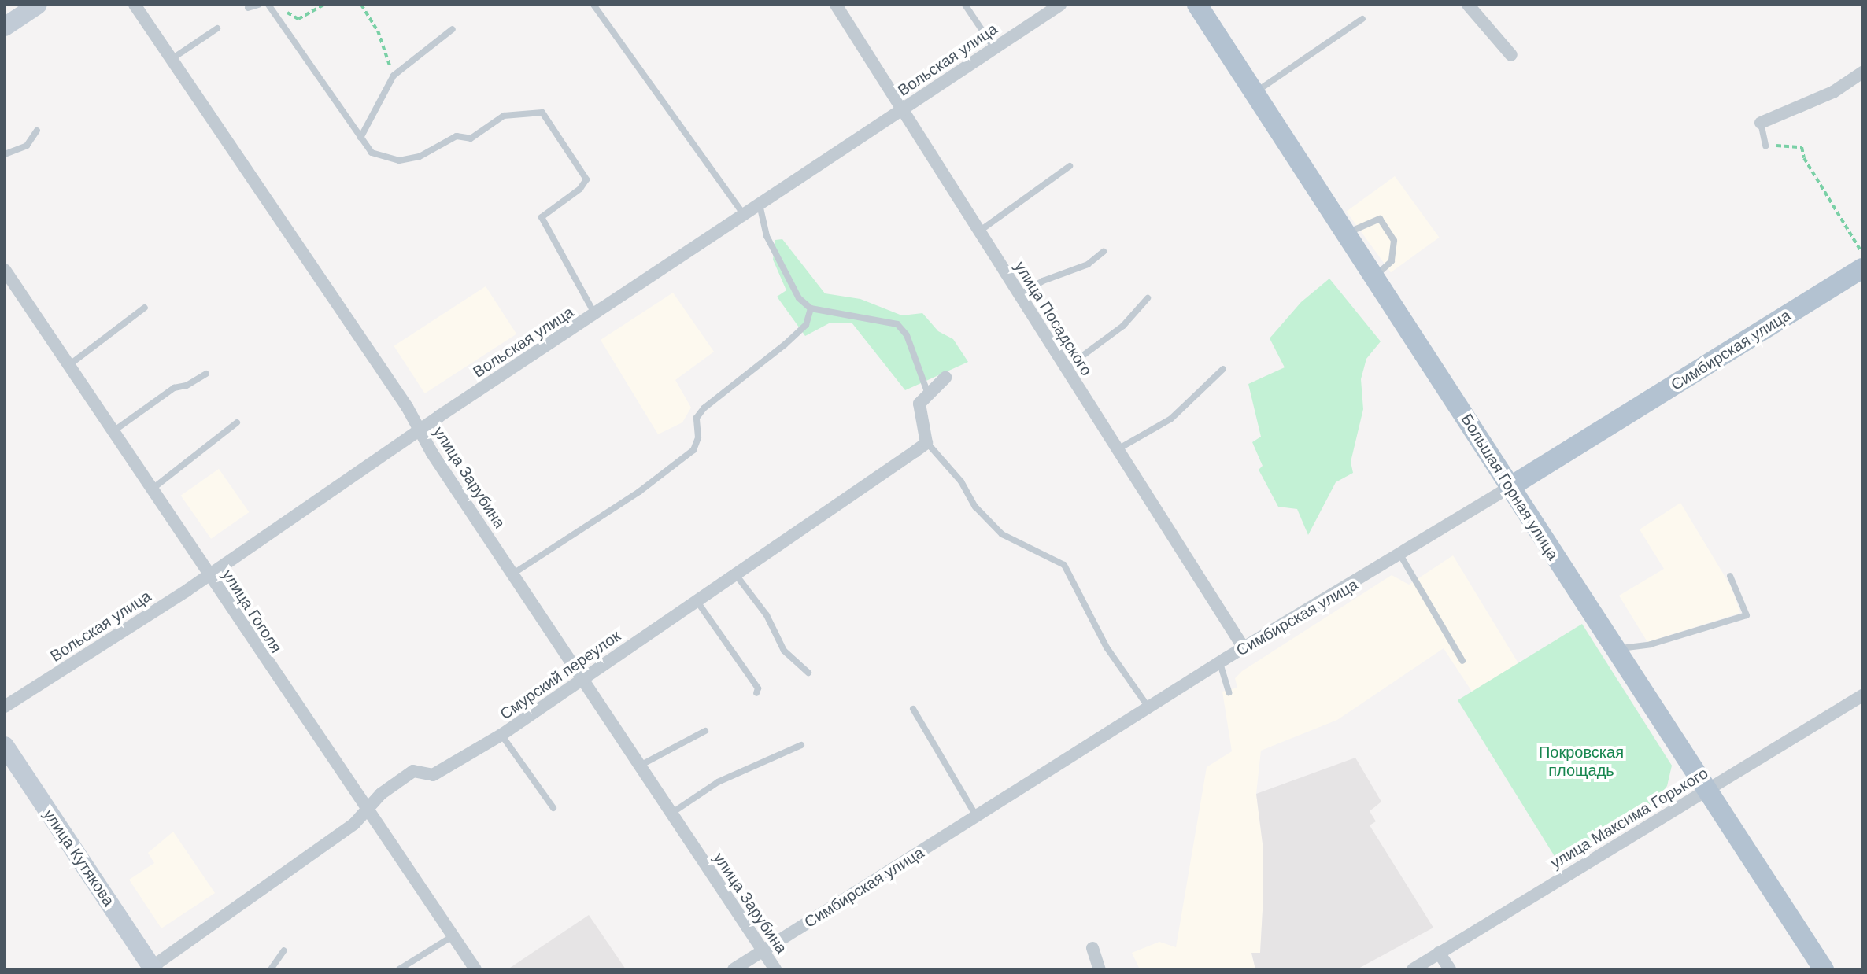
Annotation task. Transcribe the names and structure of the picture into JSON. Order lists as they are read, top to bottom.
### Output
{
  "streets": {
    "main road": ["Симбирская улица", "Большая Горная улица"],
    "street": [
      "Вольская улица",
      "улица Посадского",
      "улица Зарубина",
      "улица Гоголя",
      "Смурский переулок",
      "улица Максима Горького",
      "улица Кутякова"
    ]
  },
  "crossings": [
    ["Вольская улица", "улица Посадского"],
    ["Вольская улица", "улица Зарубина"],
    ["Вольская улица", "улица Гоголя"],
    ["улица Посадского", "Симбирская улица"],
    ["Симбирская улица", "улица Зарубина"],
    ["Симбирская улица", "Большая Горная улица"],
    ["улица Зарубина", "Смурский переулок"],
    ["Большая Горная улица", "улица Максима Горького"],
    ["улица Гоголя", "Смурский переулок"],
    ["Смурский переулок", "улица Кутякова"]
  ],
  "parks": ["Покровская площадь"]
}
